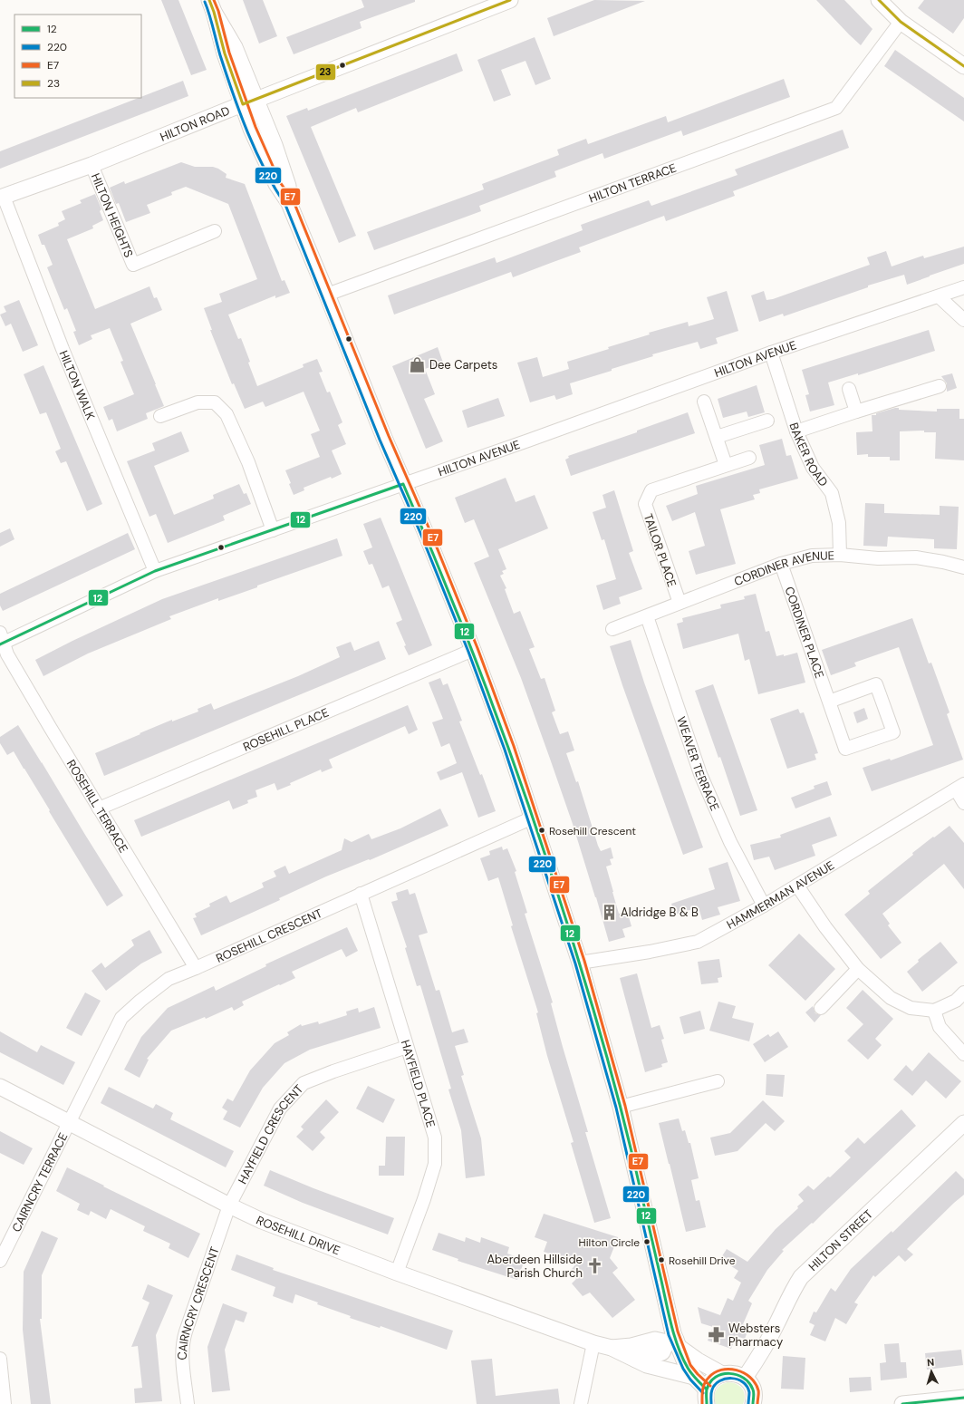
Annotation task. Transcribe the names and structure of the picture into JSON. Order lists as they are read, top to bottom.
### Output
{
  "streets": {
    "street": [
      "HILTON ROAD",
      "HILTON TERRACE",
      "HILTON HEIGHTS",
      "HILTON AVENUE",
      "HILTON WALK",
      "BAKER ROAD",
      "TAILOR PLACE",
      "CORDINER AVENUE",
      "CORDINER PLACE",
      "ROSEHILL PLACE",
      "WEAVER TERRACE",
      "ROSEHILL TERRACE",
      "HAMMERMAN AVENUE",
      "ROSEHILL CRESCENT",
      "HAYFIELD PLACE",
      "HAYFIELD CRESCENT",
      "CAIRNCRY TERRACE",
      "ROSEHILL DRIVE",
      "HILTON STREET",
      "CAIRNCRY CRESCENT"
    ]
  },
  "crossings": [
    ["HILTON ROAD", "HILTON HEIGHTS"],
    ["HILTON ROAD", "HILTON WALK"],
    ["HILTON AVENUE", "HILTON WALK"],
    ["HILTON AVENUE", "BAKER ROAD"],
    ["HILTON AVENUE", "ROSEHILL TERRACE"],
    ["BAKER ROAD", "CORDINER AVENUE"],
    ["TAILOR PLACE", "CORDINER AVENUE"],
    ["CORDINER AVENUE", "CORDINER PLACE"],
    ["CORDINER AVENUE", "WEAVER TERRACE"],
    ["ROSEHILL PLACE", "ROSEHILL TERRACE"],
    ["WEAVER TERRACE", "HAMMERMAN AVENUE"],
    ["ROSEHILL TERRACE", "ROSEHILL CRESCENT"],
    ["ROSEHILL CRESCENT", "HAYFIELD PLACE"],
    ["ROSEHILL CRESCENT", "CAIRNCRY TERRACE"],
    ["ROSEHILL CRESCENT", "ROSEHILL DRIVE"],
    ["HAYFIELD PLACE", "HAYFIELD CRESCENT"],
    ["HAYFIELD PLACE", "ROSEHILL DRIVE"],
    ["HAYFIELD CRESCENT", "ROSEHILL DRIVE"],
    ["HAYFIELD CRESCENT", "CAIRNCRY CRESCENT"],
    ["CAIRNCRY TERRACE", "ROSEHILL DRIVE"],
    ["ROSEHILL DRIVE", "CAIRNCRY CRESCENT"]
  ],
  "places": {
    "shop": ["Dee Carpets"],
    "other": ["Rosehill Crescent", "Hilton Circle", "Rosehill Drive"],
    "building": ["Aldridge B & B"],
    "church": ["Aberdeen Hillside Parish Church"],
    "pharmacy": ["Websters Pharmacy"]
  },
  "lines": [
    "transit line E7",
    "transit line 23",
    "transit line 220",
    "transit line 12"
  ],
  "legend": [
    "12",
    "220",
    "E7",
    "23"
  ],
  "north": "top"
}
